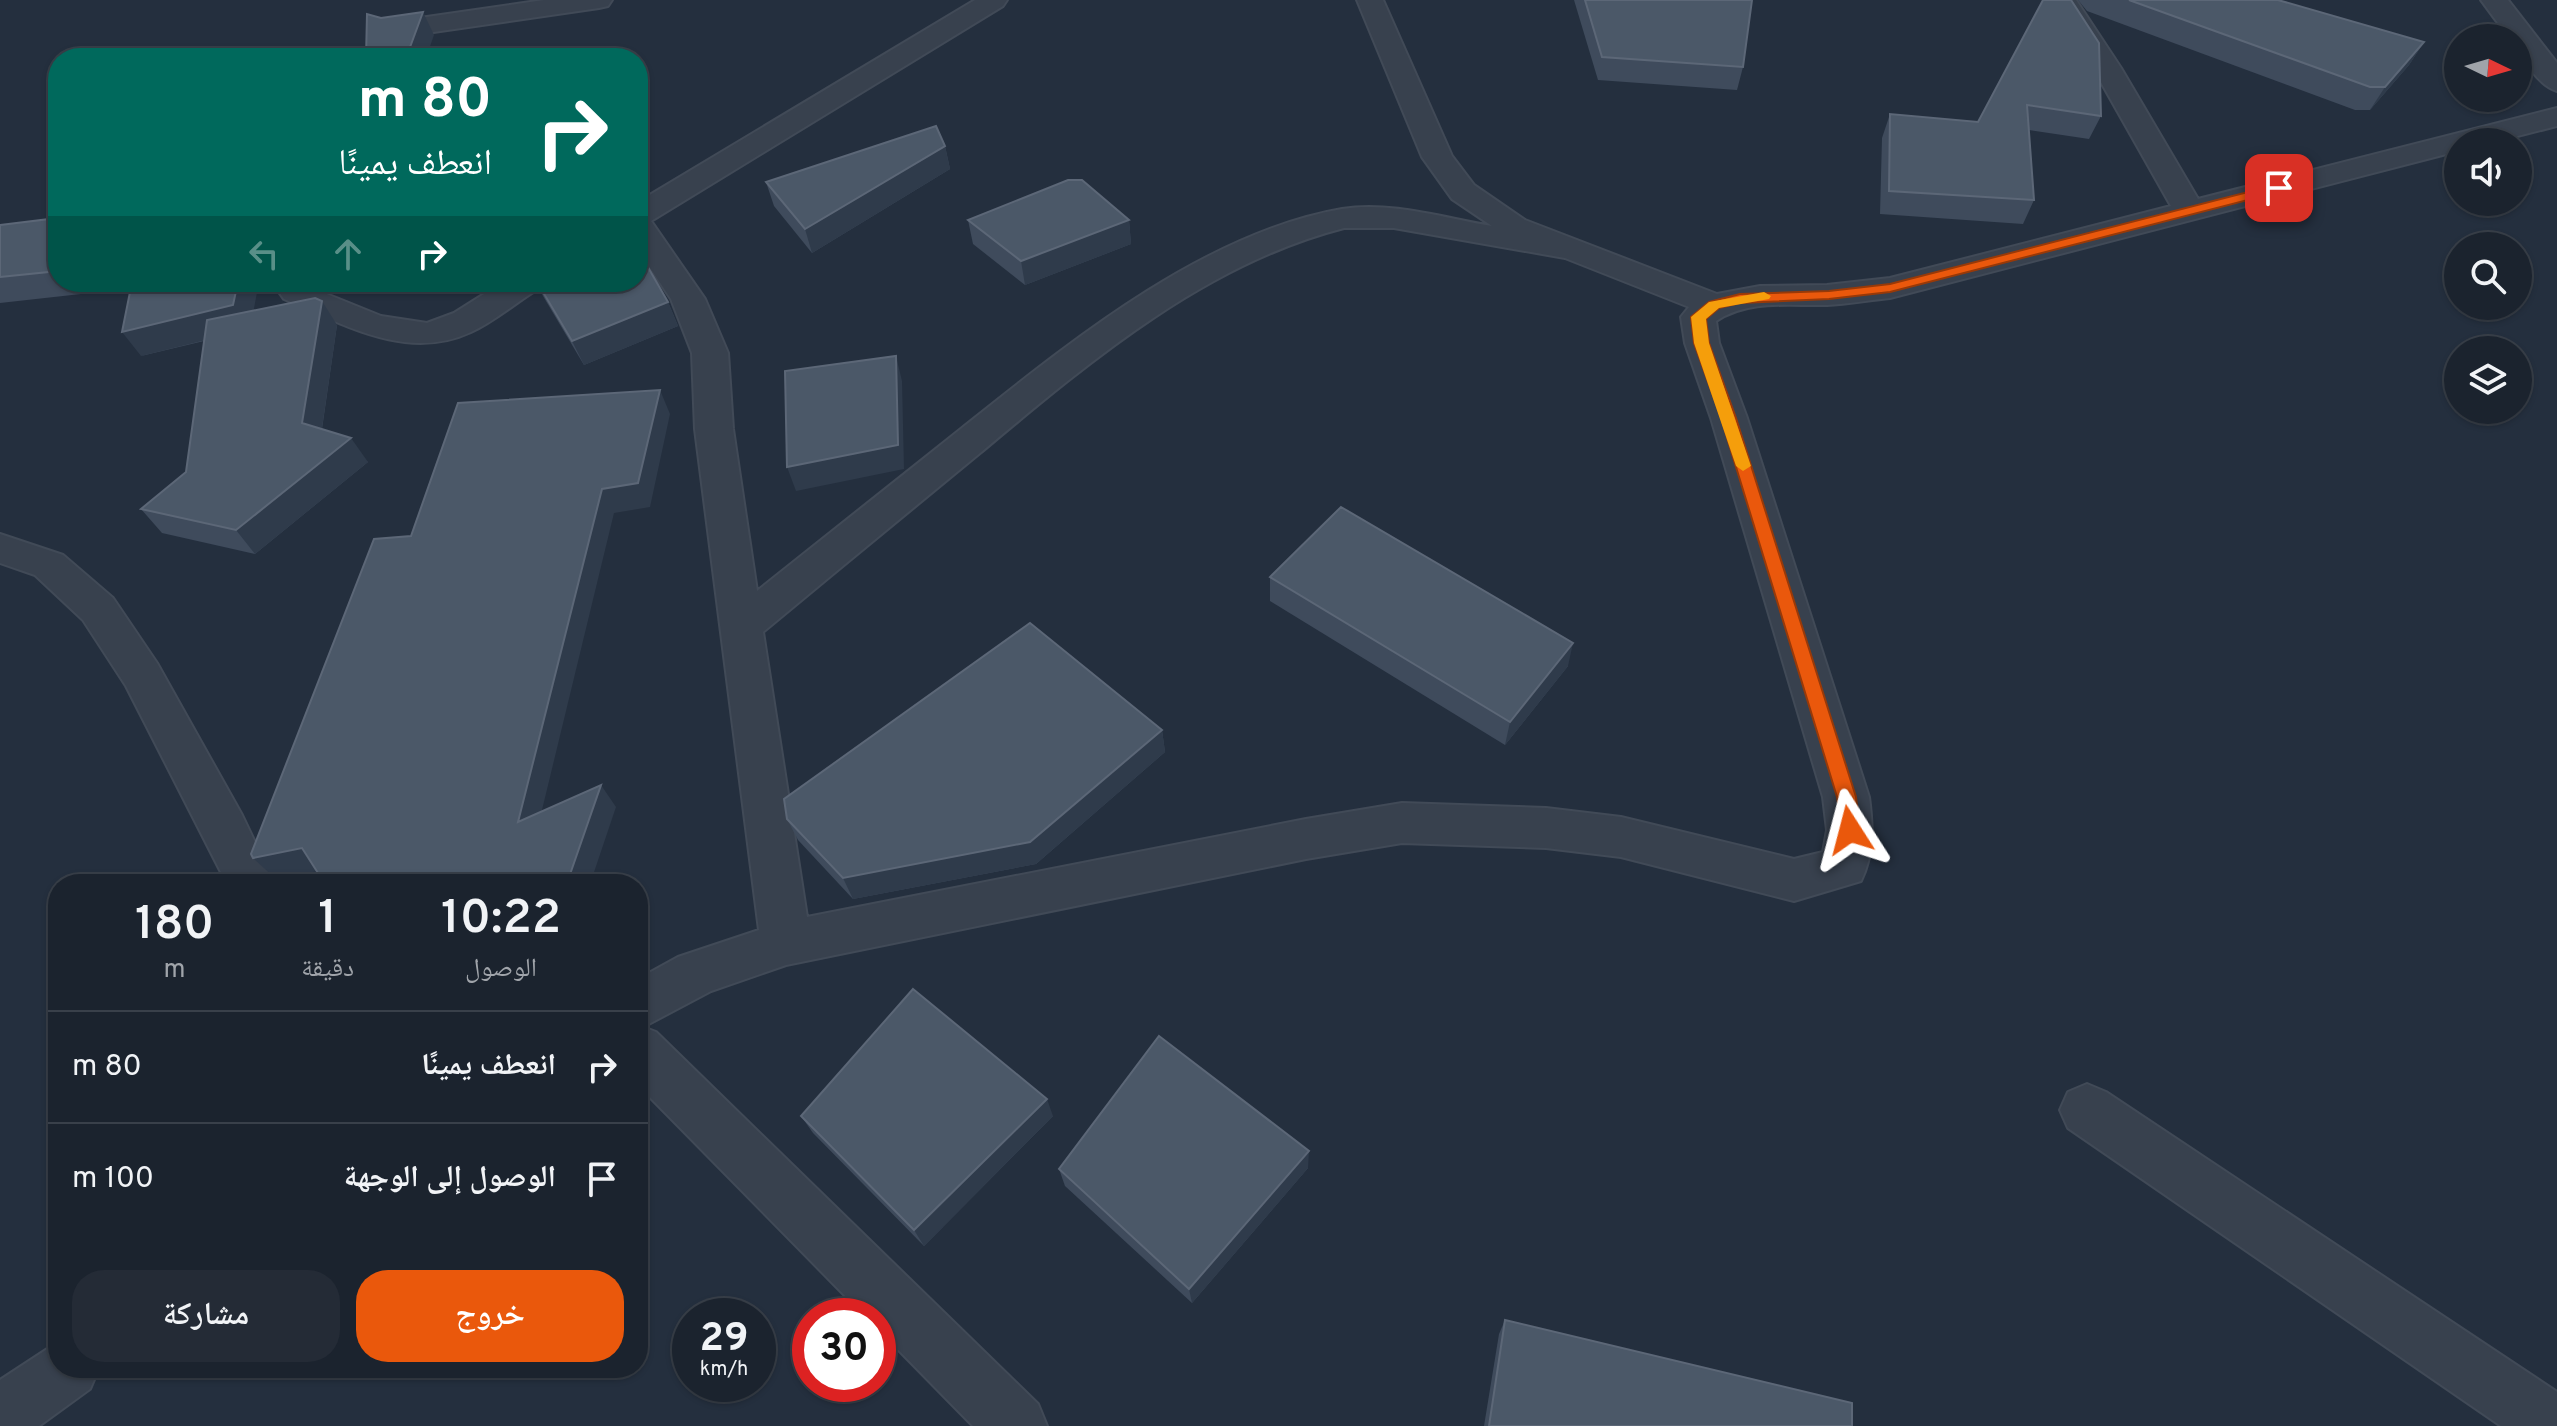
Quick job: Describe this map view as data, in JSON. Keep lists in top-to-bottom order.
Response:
{
  "north": "right",
  "page": {
    "turn": ["80 m", "انعطف يمينًا"],
    "eta": [
      "10:22",
      "الوصول",
      "1",
      "دقيقة",
      "180",
      "m"
    ],
    "list": [
      {
        "name": "انعطف يمينًا",
        "value": "80 m"
      },
      {
        "name": "الوصول إلى الوجهة",
        "value": "100 m"
      }
    ],
    "buttons": ["خروج", "مشاركة"],
    "speed": "29 km/h",
    "limit": "30"
  }
}
